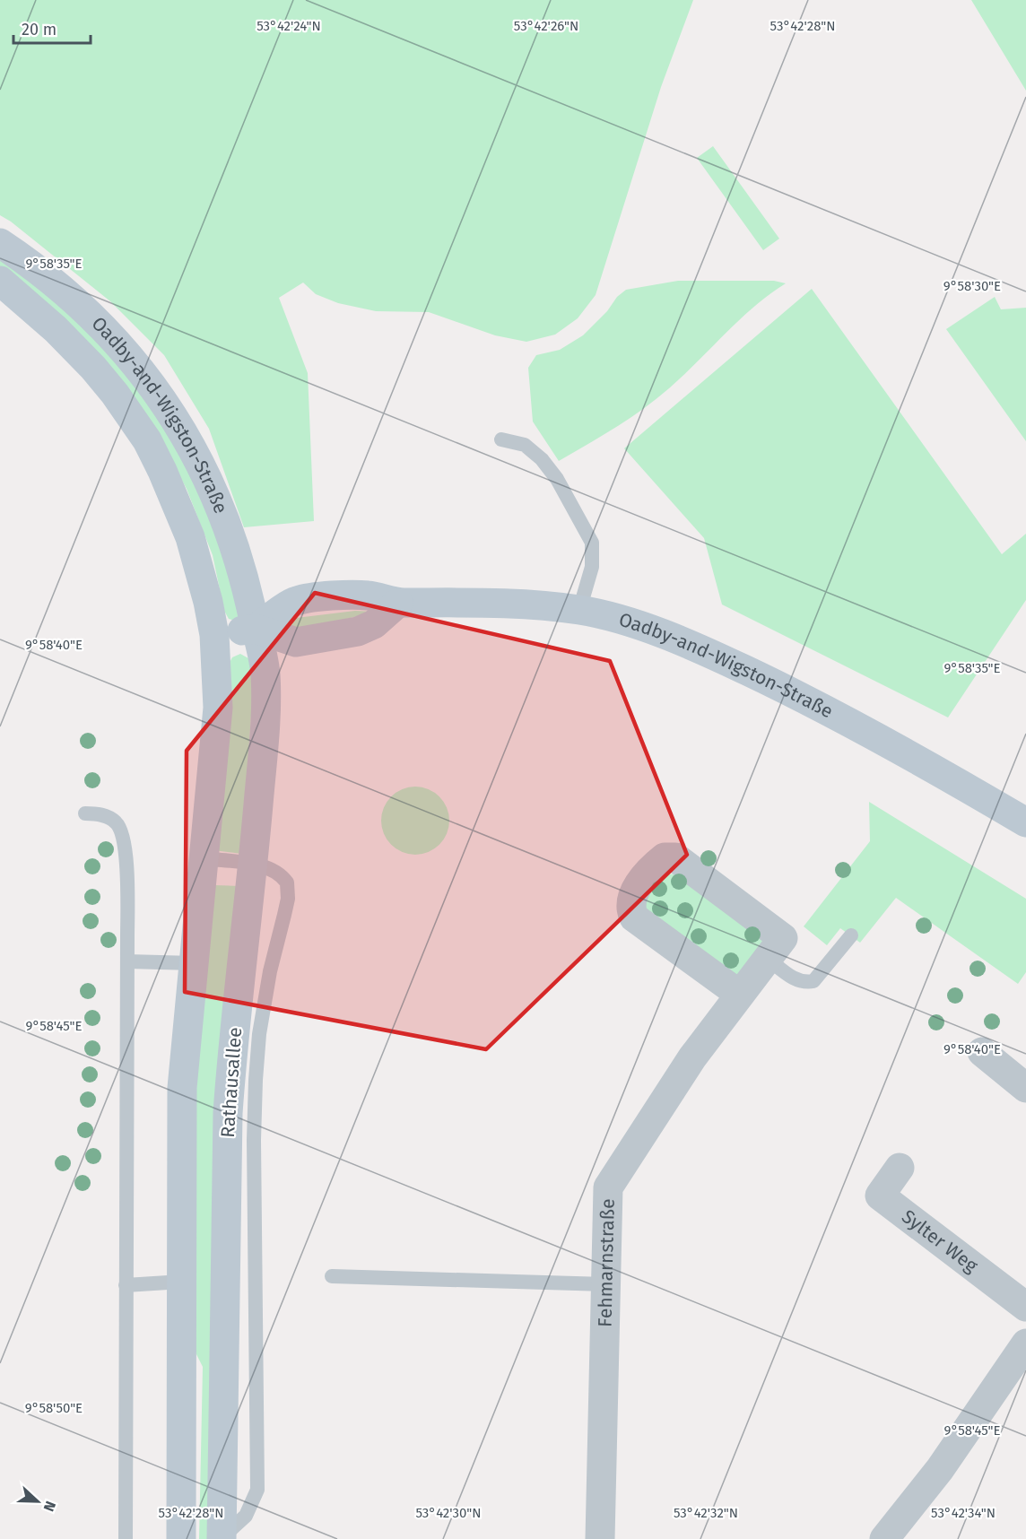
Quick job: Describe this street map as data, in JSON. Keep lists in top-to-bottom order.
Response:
{
  "streets": {
    "main road": ["Oadby-and-Wigston-Straße", "Rathausallee"],
    "street": ["Sylter Weg", "Fehmarnstraße"]
  },
  "crossings": [
    ["Oadby-and-Wigston-Straße", "Rathausallee"]
  ],
  "scale_bar": "20 m",
  "north": "right",
  "coordinates": [
    "53°42'26\"N",
    "53°42'28\"N",
    "53°42'24\"N",
    "9°58'35\"E",
    "9°58'30\"E",
    "9°58'40\"E",
    "9°58'45\"E",
    "9°58'50\"E",
    "53°42'30\"N",
    "53°42'32\"N",
    "53°42'34\"N"
  ]
}
